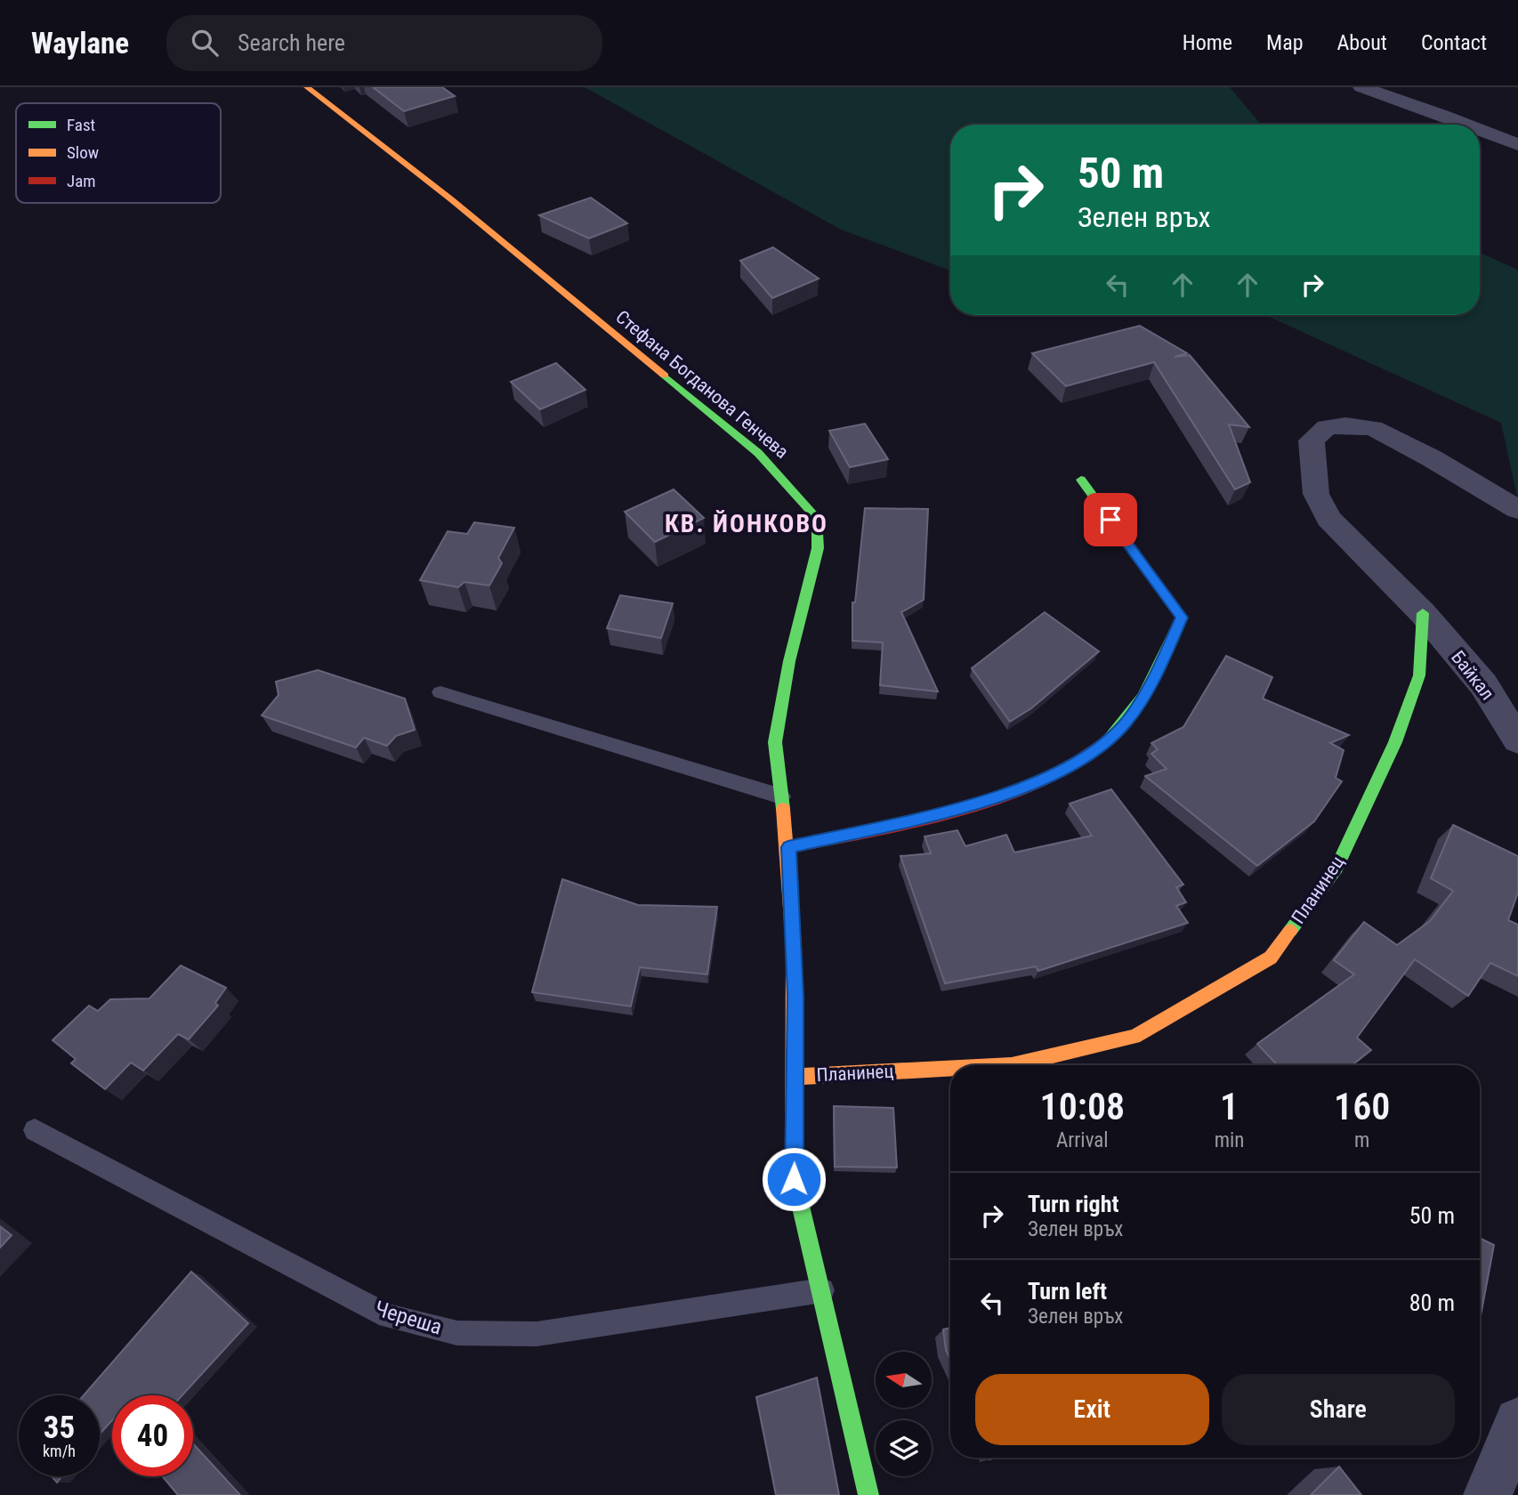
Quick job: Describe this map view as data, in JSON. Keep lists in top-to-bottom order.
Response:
{
  "streets": {
    "street": ["Стефана Богданова Генчева", "Байкал", "Планинец"],
    "lane": ["Череша"]
  },
  "crossings": [
    ["Стефана Богданова Генчева", "Планинец"],
    ["Стефана Богданова Генчева", "Череша"],
    ["Байкал", "Планинец"]
  ],
  "districts": ["КВ. ЙОНКОВО"],
  "legend": ["Fast", "Slow", "Jam"],
  "north": "left",
  "page": {
    "header": "Waylane",
    "search": "Search here",
    "nav": [
      "Home",
      "Map",
      "About",
      "Contact"
    ],
    "turn": ["50 m", "Зелен връх"],
    "eta": [
      "10:08",
      "Arrival",
      "1",
      "min",
      "160",
      "m"
    ],
    "list": [
      {
        "name": "Turn right",
        "note": "Зелен връх",
        "value": "50 m"
      },
      {
        "name": "Turn left",
        "note": "Зелен връх",
        "value": "80 m"
      }
    ],
    "buttons": ["Exit", "Share"],
    "speed": "35 km/h",
    "limit": "40"
  }
}
